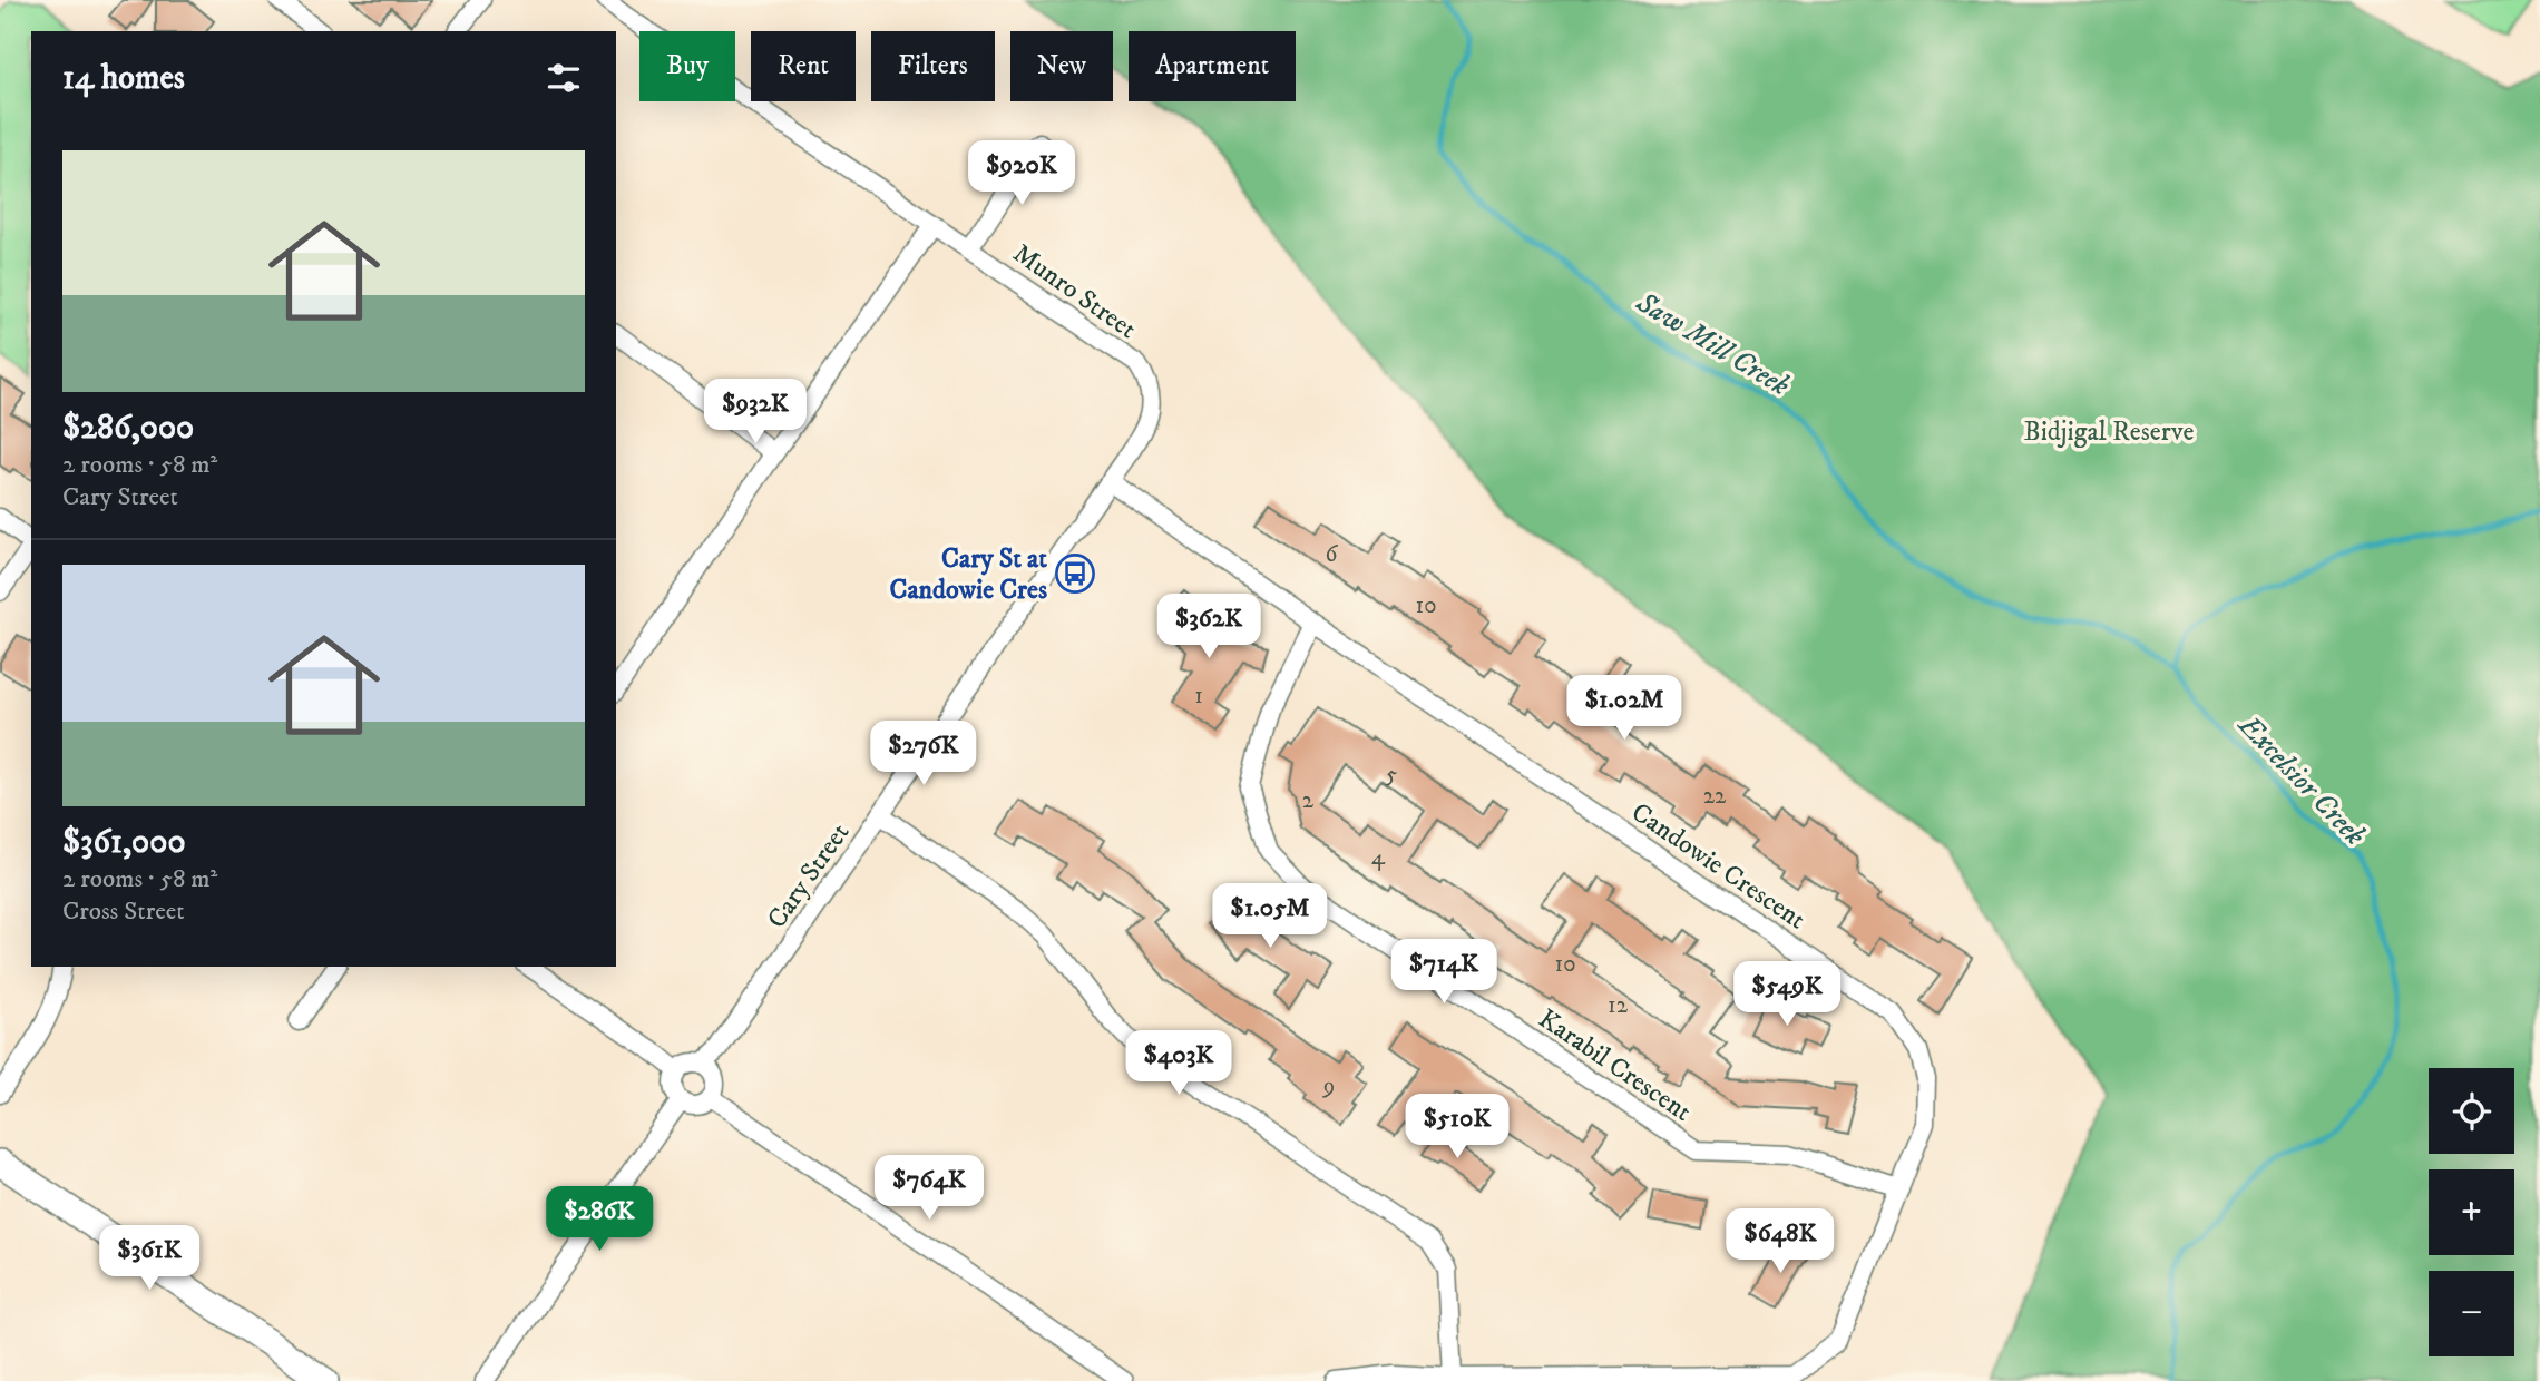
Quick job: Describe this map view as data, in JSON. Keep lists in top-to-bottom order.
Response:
{
  "streets": {
    "street": [
      "Munro Street",
      "Candowie Crescent",
      "Cary Street",
      "Karabil Crescent"
    ]
  },
  "crossings": [
    ["Munro Street", "Candowie Crescent"],
    ["Munro Street", "Cary Street"],
    ["Candowie Crescent", "Cary Street"],
    ["Candowie Crescent", "Karabil Crescent"]
  ],
  "water": ["Saw Mill Creek", "Excelsior Creek"],
  "parks": ["Bidjigal Reserve"],
  "places": {
    "bus stop": ["Cary St at Candowie Cres"]
  },
  "house_numbers": [
    "6",
    "10",
    "1",
    "5",
    "22",
    "2",
    "4",
    "10",
    "12",
    "9"
  ],
  "page": {
    "chip": [
      "Buy",
      "Rent",
      "Filters",
      "New",
      "Apartment"
    ],
    "heading": "14 homes",
    "list": [
      {
        "name": "$286,000",
        "note": "2 rooms · 58 m² · Cary Street"
      },
      {
        "name": "$361,000",
        "note": "2 rooms · 58 m² · Cross Street"
      }
    ],
    "price": [
      "$920K",
      "$932K",
      "$362K",
      "$1.02M",
      "$276K",
      "$1.05M",
      "$714K",
      "$549K",
      "$403K",
      "$510K",
      "$764K",
      "$286K",
      "$648K",
      "$361K"
    ],
    "map_buttons": ["+", "−"]
  }
}
